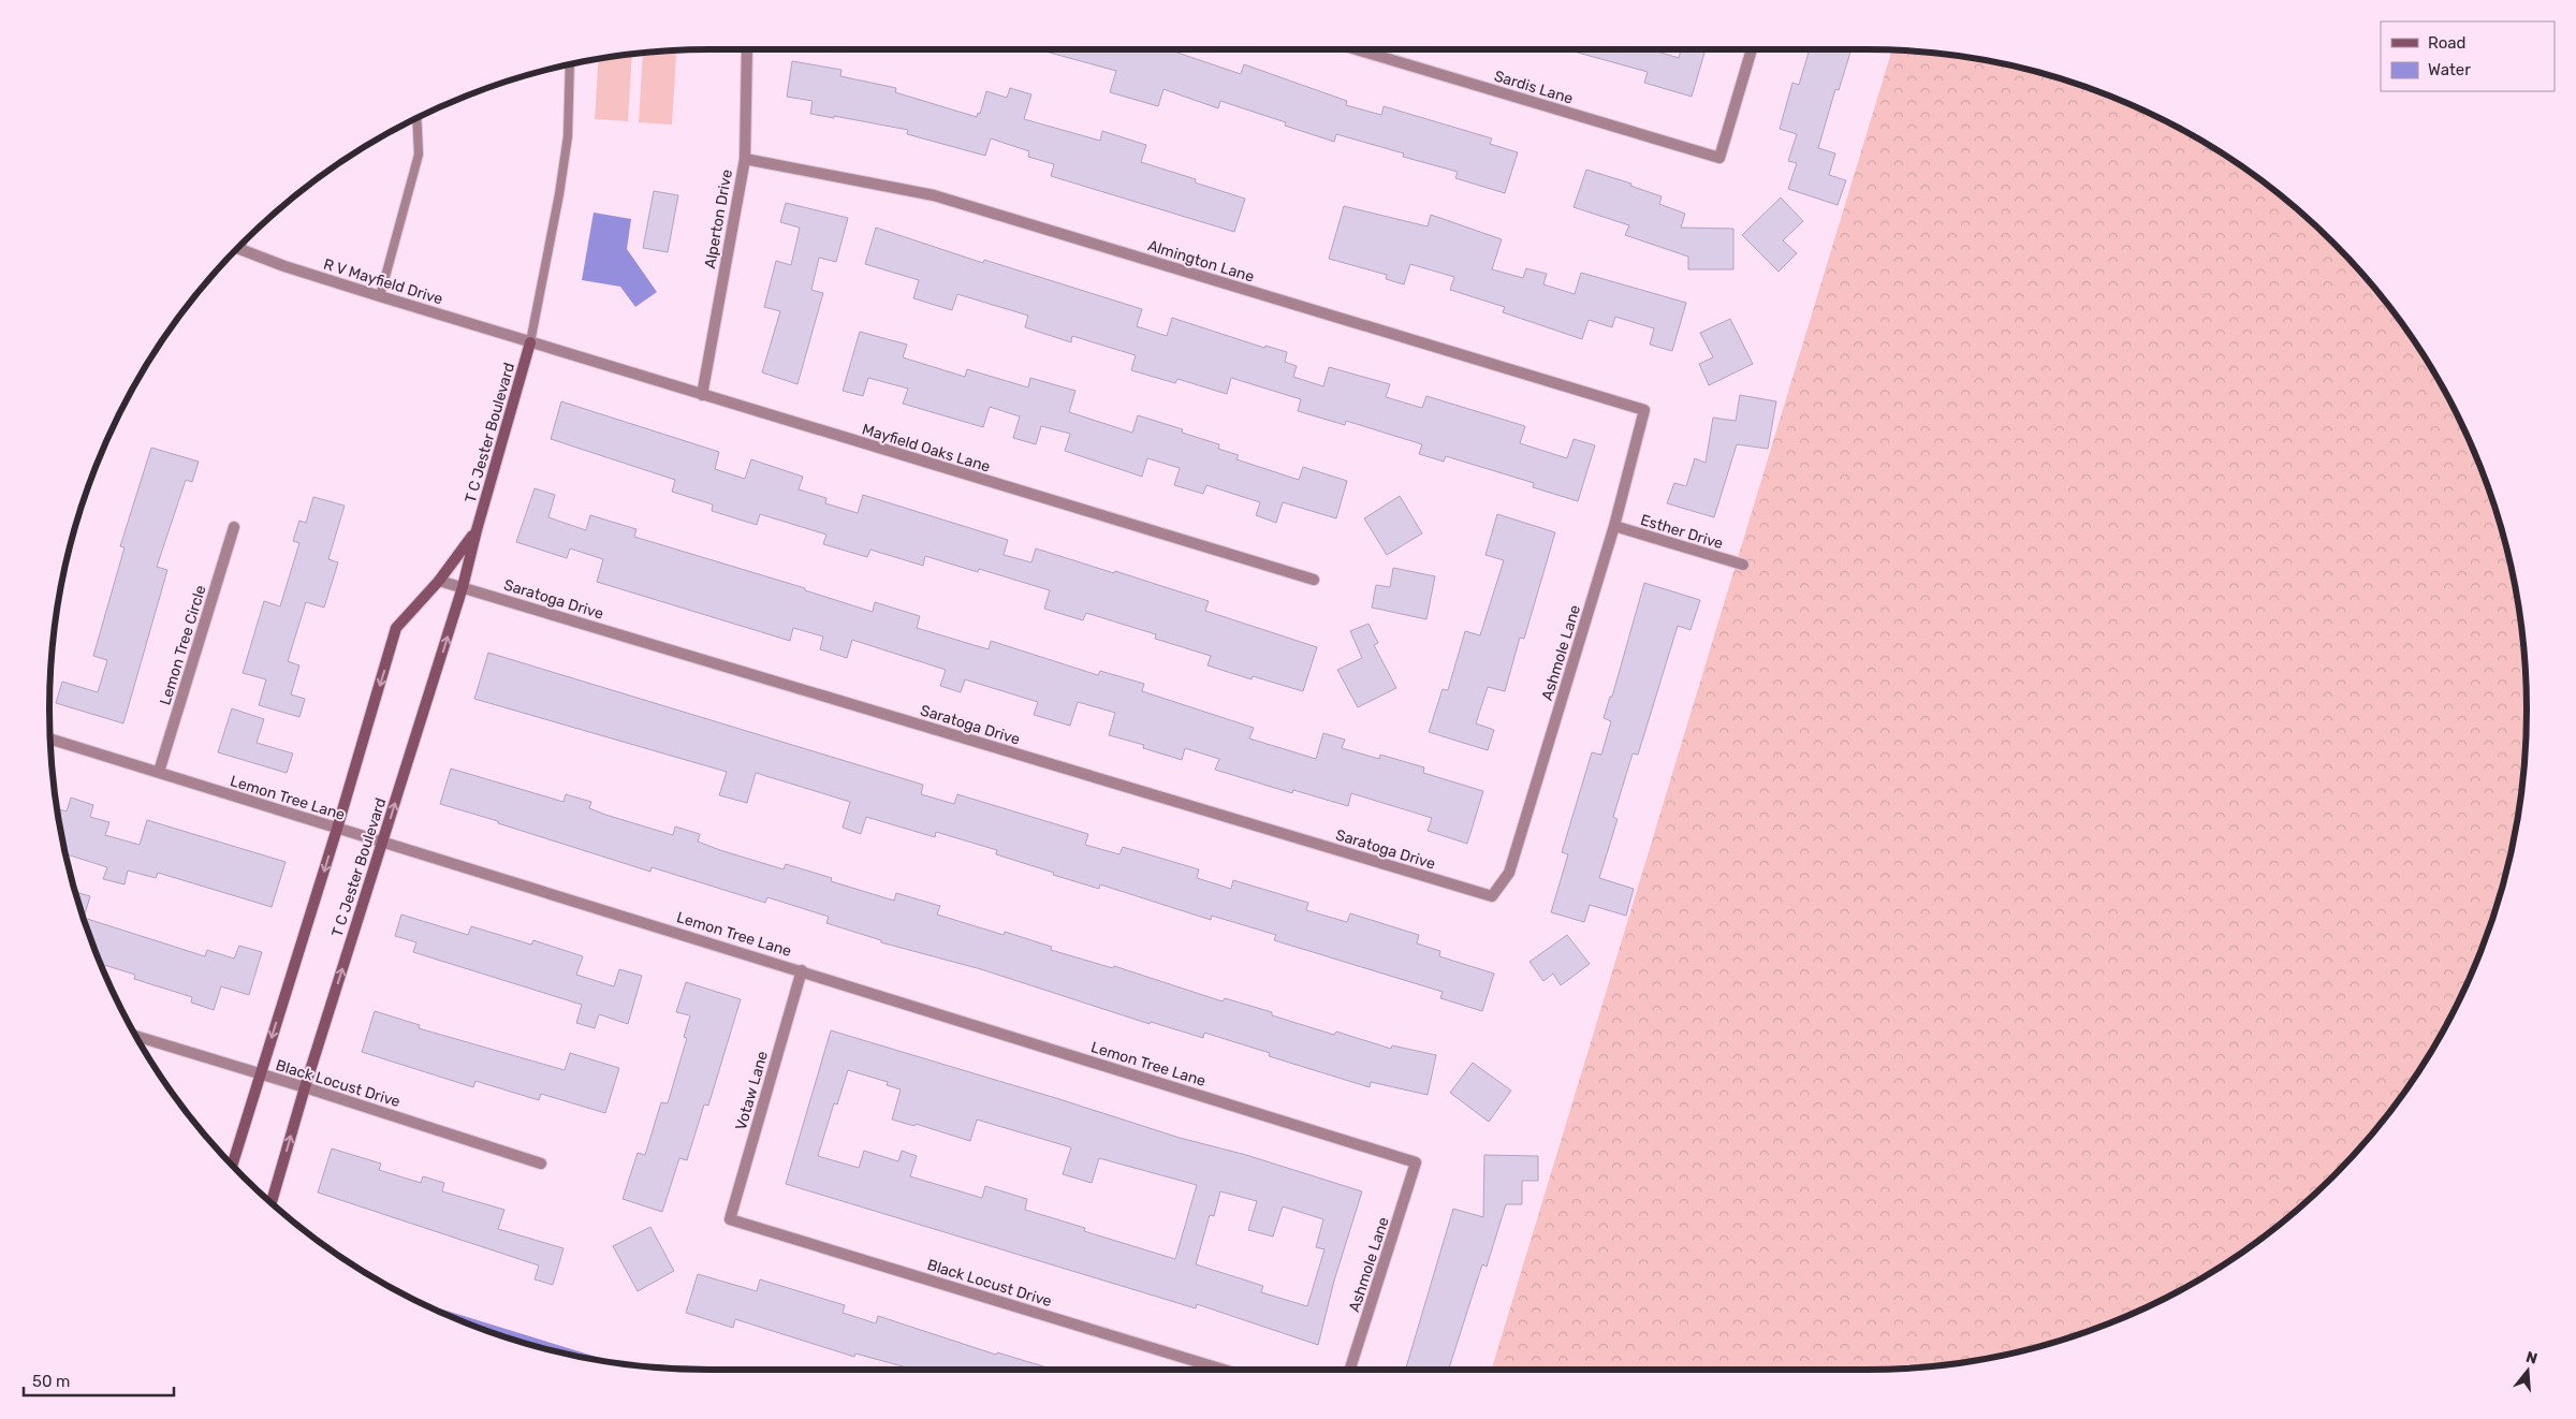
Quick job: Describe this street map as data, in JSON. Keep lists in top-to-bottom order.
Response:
{
  "streets": {
    "street": [
      "Sardis Lane",
      "Alperton Drive",
      "Almington Lane",
      "R V Mayfield Drive",
      "T C Jester Boulevard",
      "Mayfield Oaks Lane",
      "Esther Drive",
      "Saratoga Drive",
      "Lemon Tree Circle",
      "Ashmole Lane",
      "Lemon Tree Lane",
      "Black Locust Drive",
      "Votaw Lane"
    ]
  },
  "crossings": [
    ["Alperton Drive", "Almington Lane"],
    ["Alperton Drive", "Mayfield Oaks Lane"],
    ["Almington Lane", "Ashmole Lane"],
    ["R V Mayfield Drive", "T C Jester Boulevard"],
    ["R V Mayfield Drive", "Mayfield Oaks Lane"],
    ["T C Jester Boulevard", "Mayfield Oaks Lane"],
    ["T C Jester Boulevard", "Saratoga Drive"],
    ["T C Jester Boulevard", "Lemon Tree Lane"],
    ["T C Jester Boulevard", "Black Locust Drive"],
    ["Esther Drive", "Ashmole Lane"],
    ["Saratoga Drive", "Ashmole Lane"],
    ["Lemon Tree Circle", "Lemon Tree Lane"],
    ["Ashmole Lane", "Lemon Tree Lane"],
    ["Lemon Tree Lane", "Votaw Lane"],
    ["Black Locust Drive", "Votaw Lane"]
  ],
  "legend": ["Road", "Water"],
  "scale_bar": "50 m",
  "north": "top"
}
